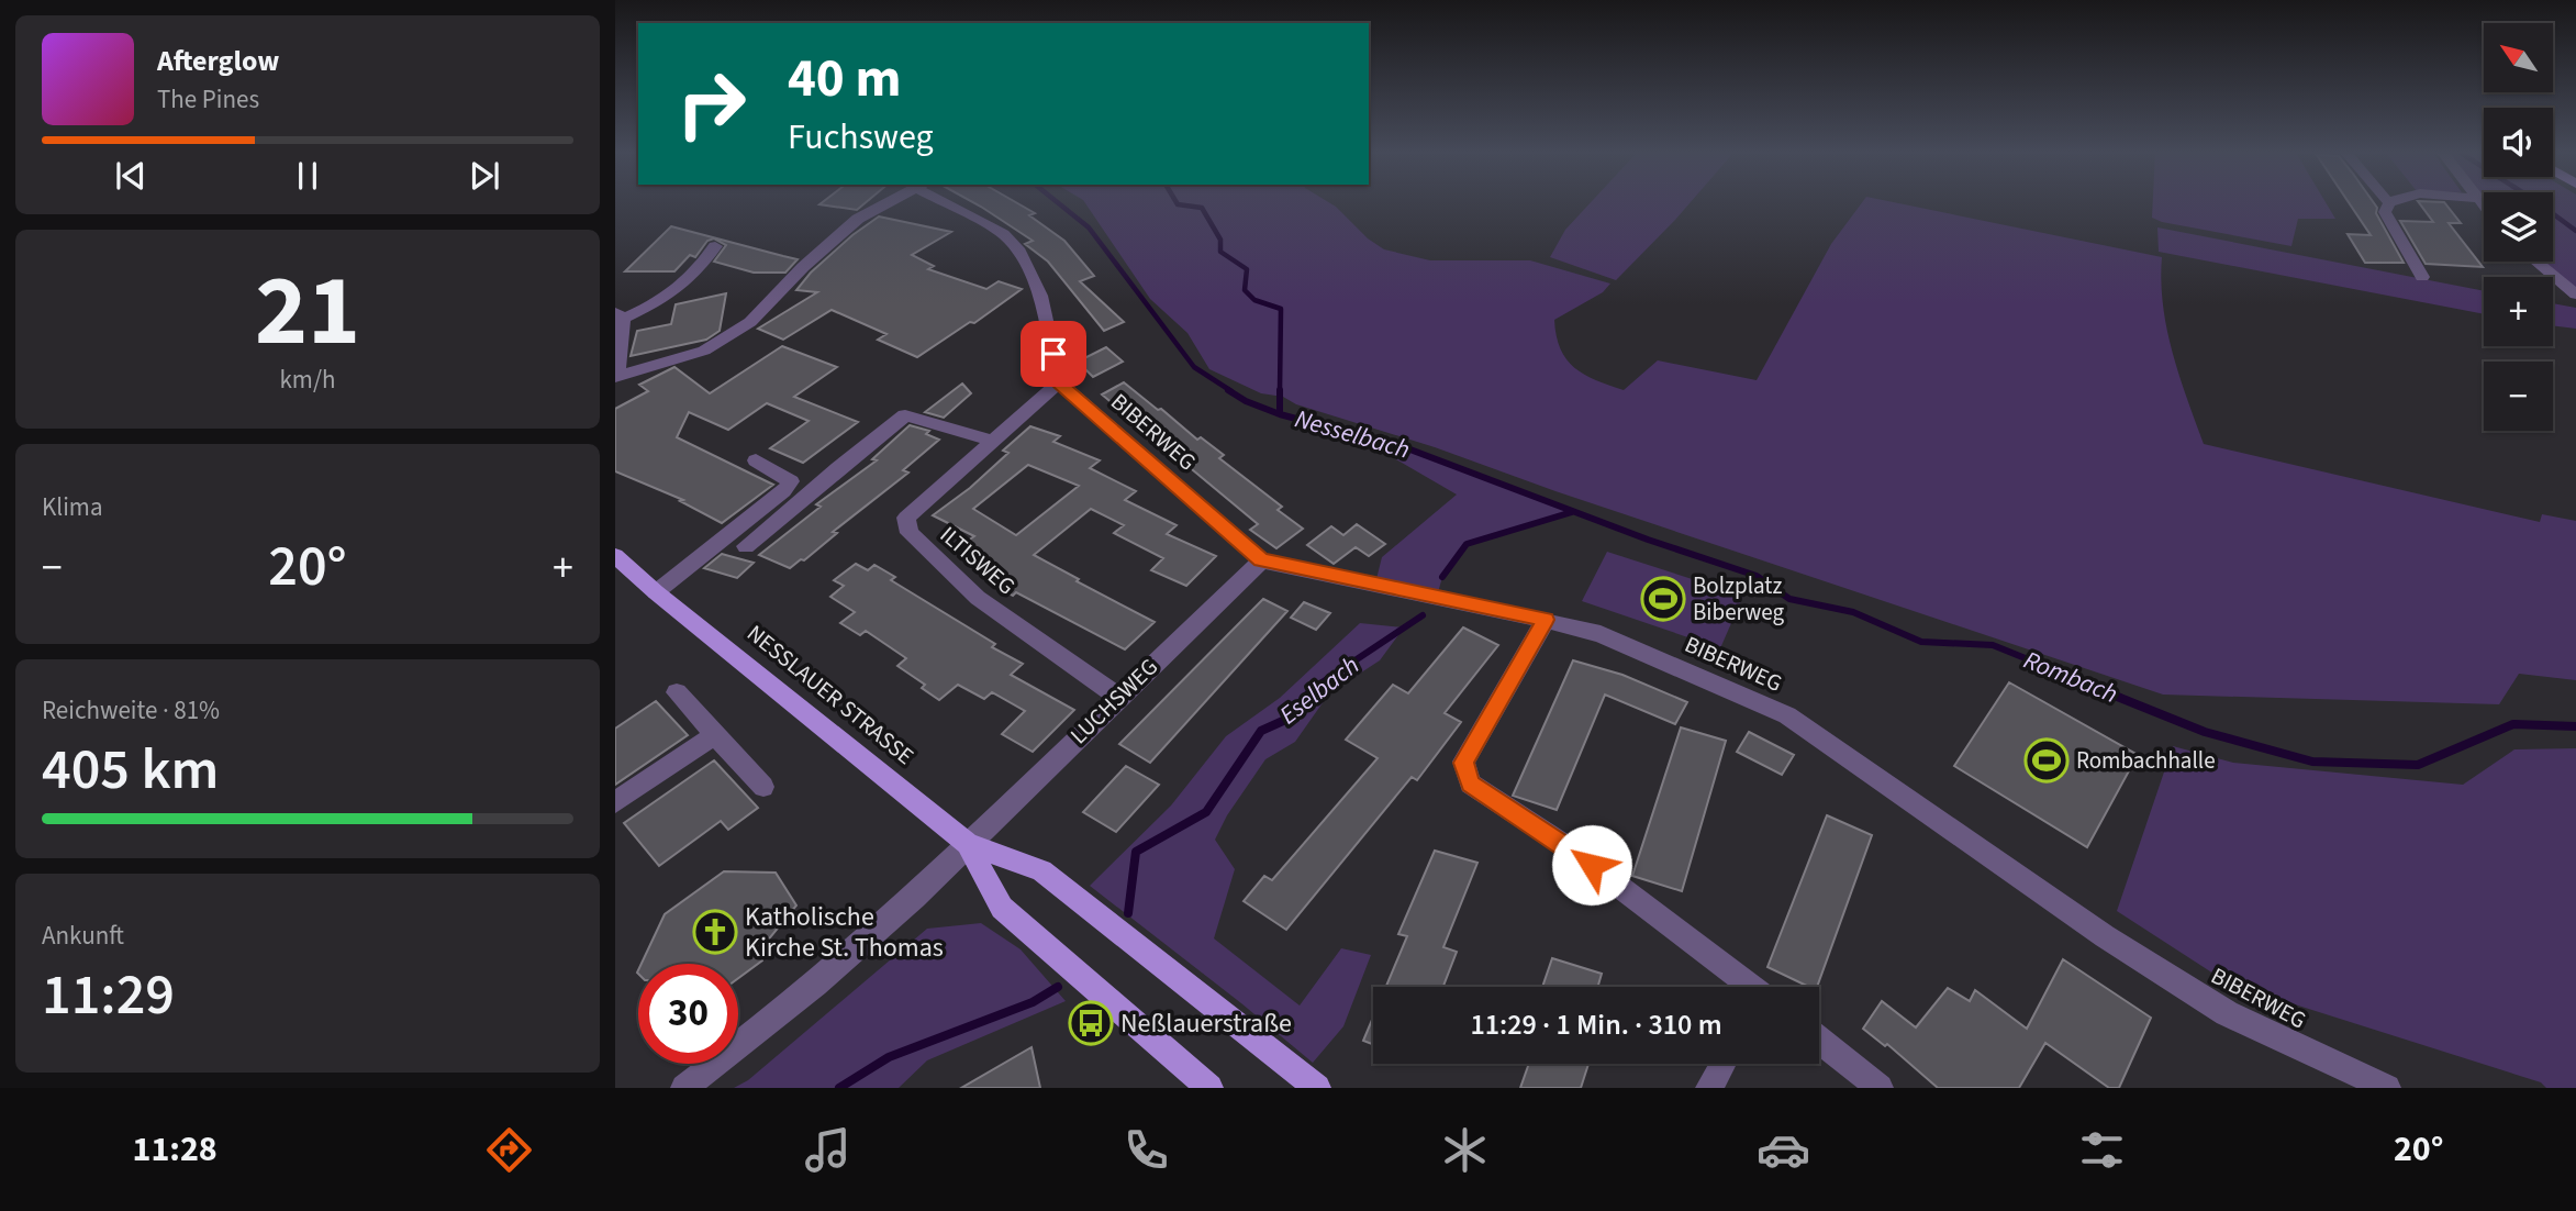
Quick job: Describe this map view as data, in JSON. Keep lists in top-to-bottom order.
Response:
{
  "streets": {
    "main road": ["NESSLAUER STRASSE"],
    "street": ["BIBERWEG", "ILTISWEG", "LUCHSWEG"]
  },
  "crossings": [
    ["BIBERWEG", "ILTISWEG"],
    ["BIBERWEG", "LUCHSWEG"],
    ["ILTISWEG", "LUCHSWEG"],
    ["NESSLAUER STRASSE", "LUCHSWEG"]
  ],
  "water": ["Nesselbach", "Rombach", "Eselbach"],
  "places": {
    "sports": ["Bolzplatz Biberweg", "Rombachhalle"],
    "church": ["Katholische Kirche St. Thomas"],
    "bus stop": ["Neßlauerstraße"]
  },
  "north": "top left",
  "page": {
    "map_buttons": ["+", "−"],
    "turn": ["40 m", "Fuchsweg"],
    "song": ["Afterglow", "The Pines"],
    "tile": [
      ["21", "km/h"],
      "Klima",
      ["Reichweite · 81%", "405 km"],
      ["Ankunft", "11:29"]
    ],
    "heat": ["−", "20°", "+"],
    "limit": "30",
    "trip": "11:29 · 1 Min. · 310 m",
    "tabs": ["11:28", "20°"]
  }
}
